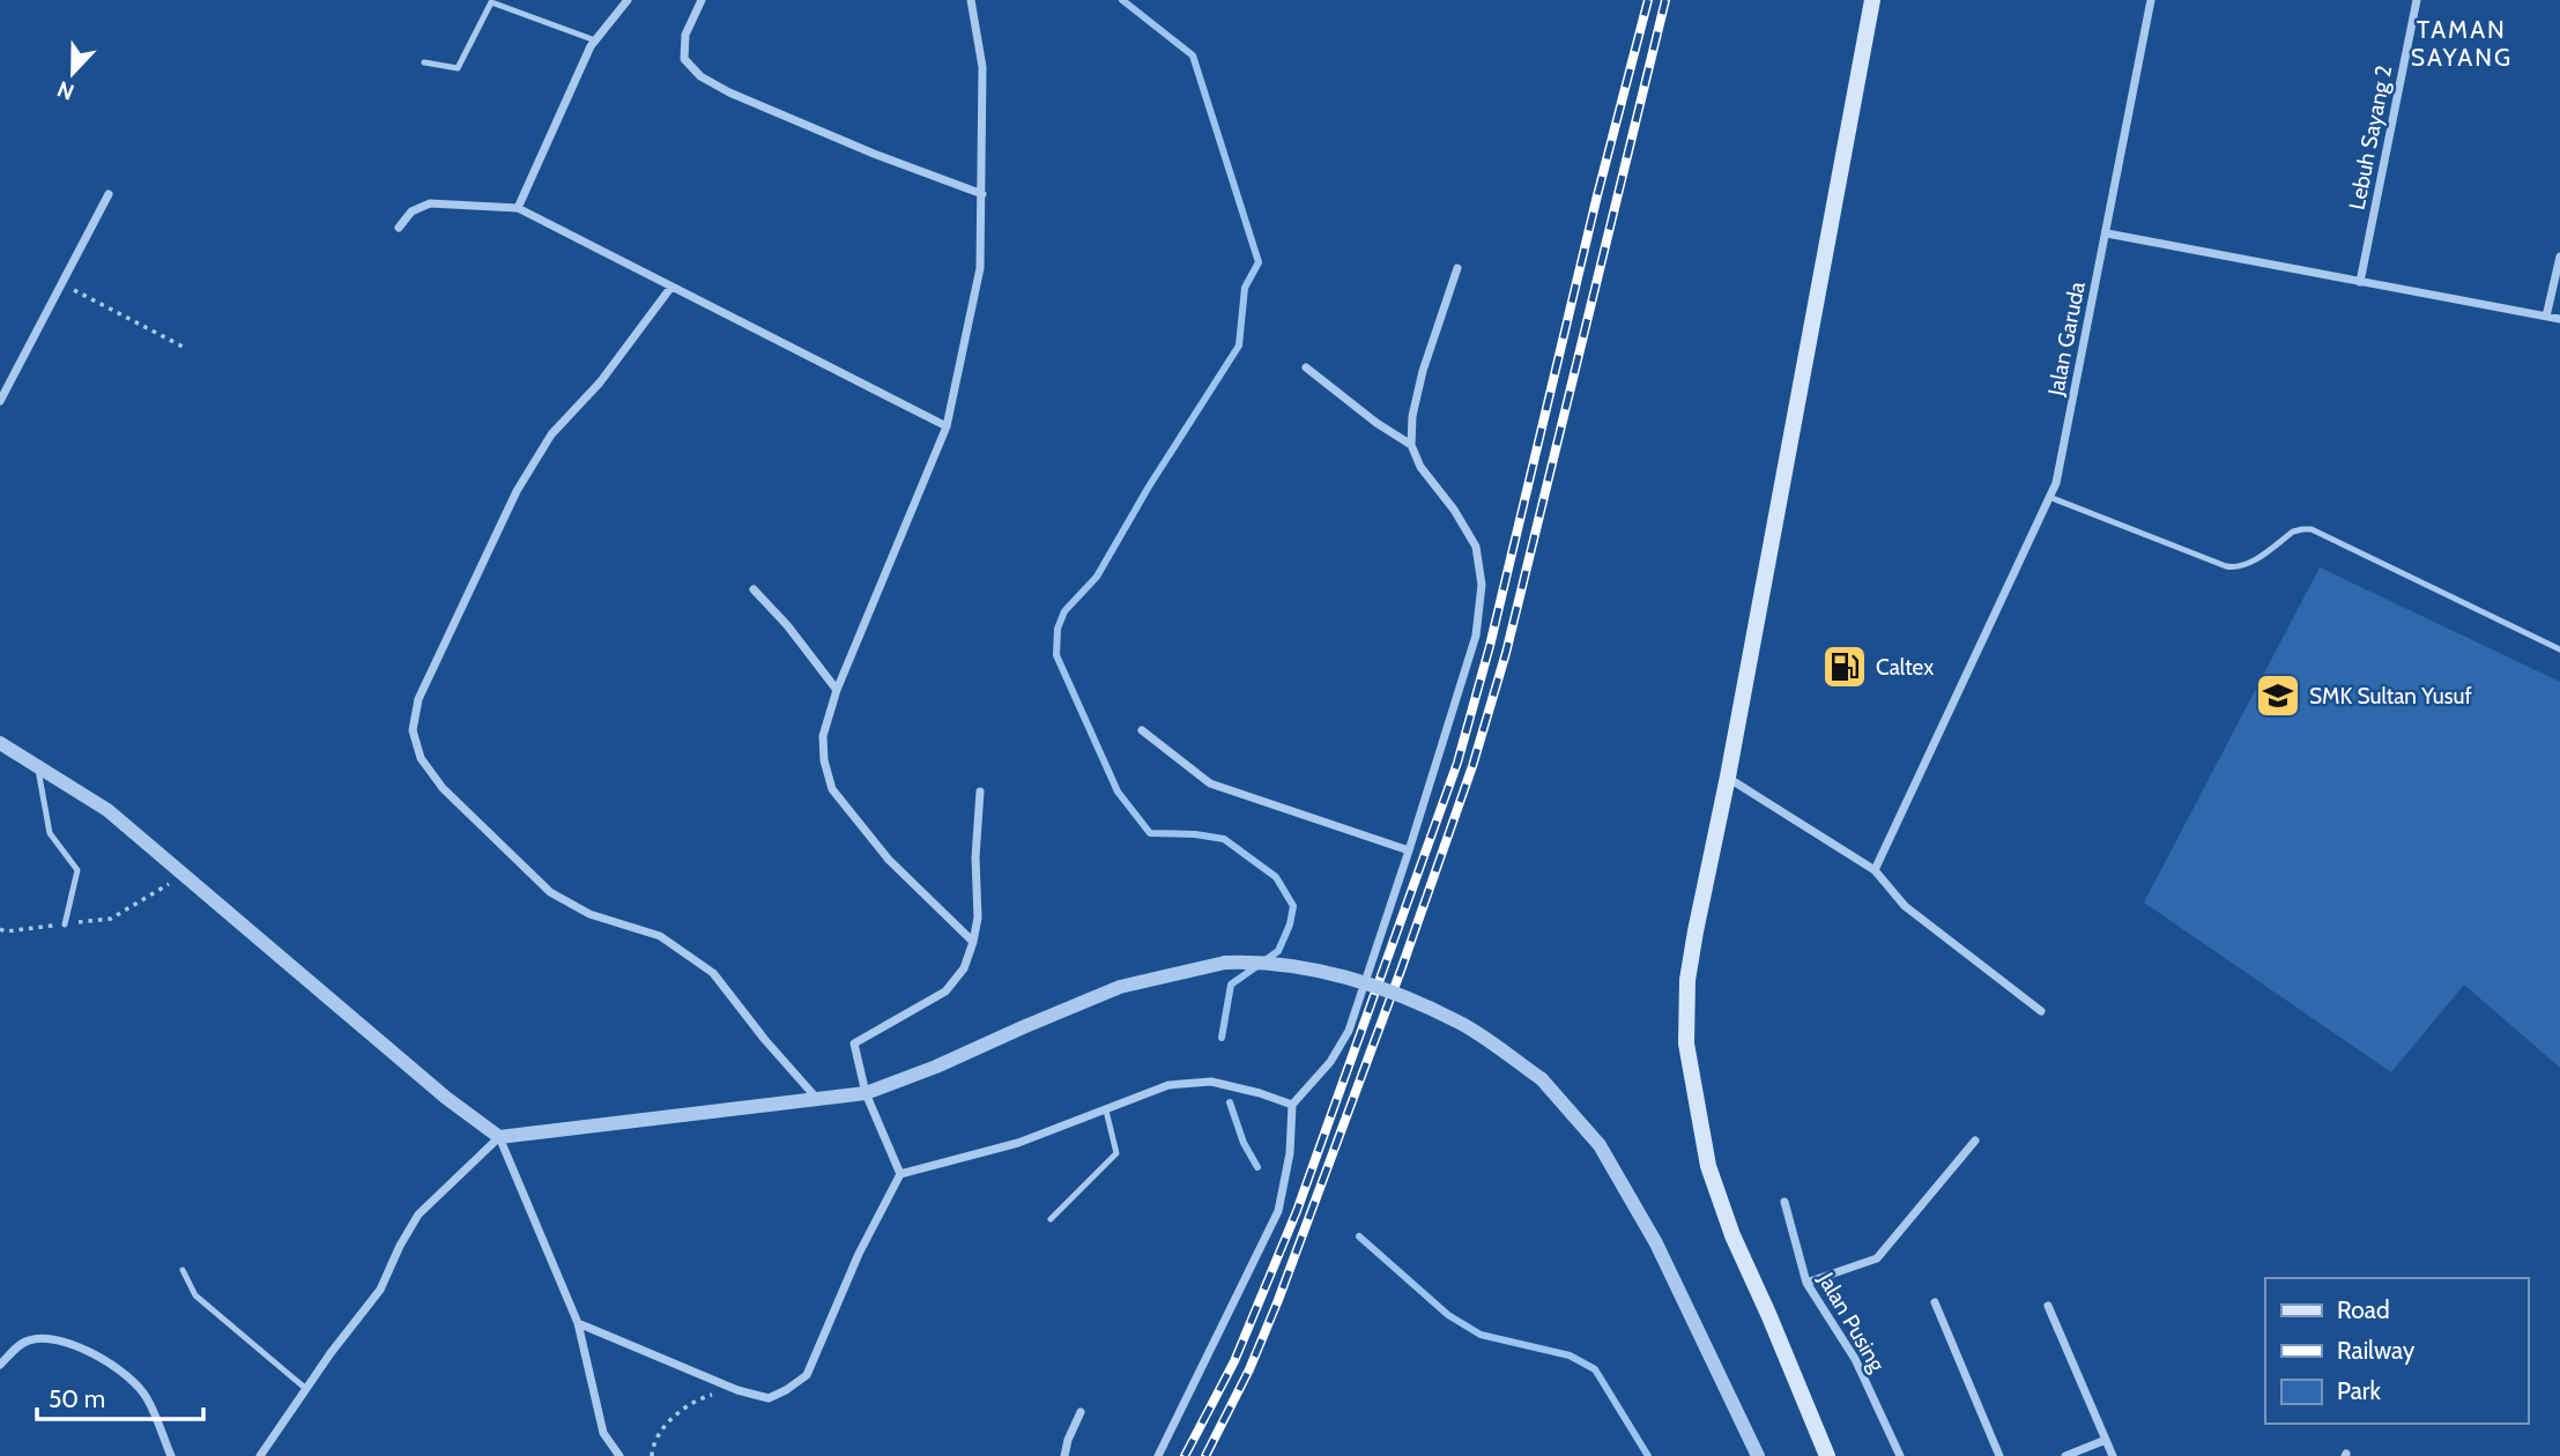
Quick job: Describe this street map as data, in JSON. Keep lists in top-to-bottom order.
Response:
{
  "streets": {
    "street": ["Lebuh Sayang 2", "Jalan Garuda", "Jalan Pusing"]
  },
  "districts": ["TAMAN SAYANG"],
  "places": {
    "fuel station": ["Caltex"],
    "school or university": ["SMK Sultan Yusuf"]
  },
  "legend": ["Road", "Railway", "Park"],
  "scale_bar": "50 m",
  "north": "bottom"
}
